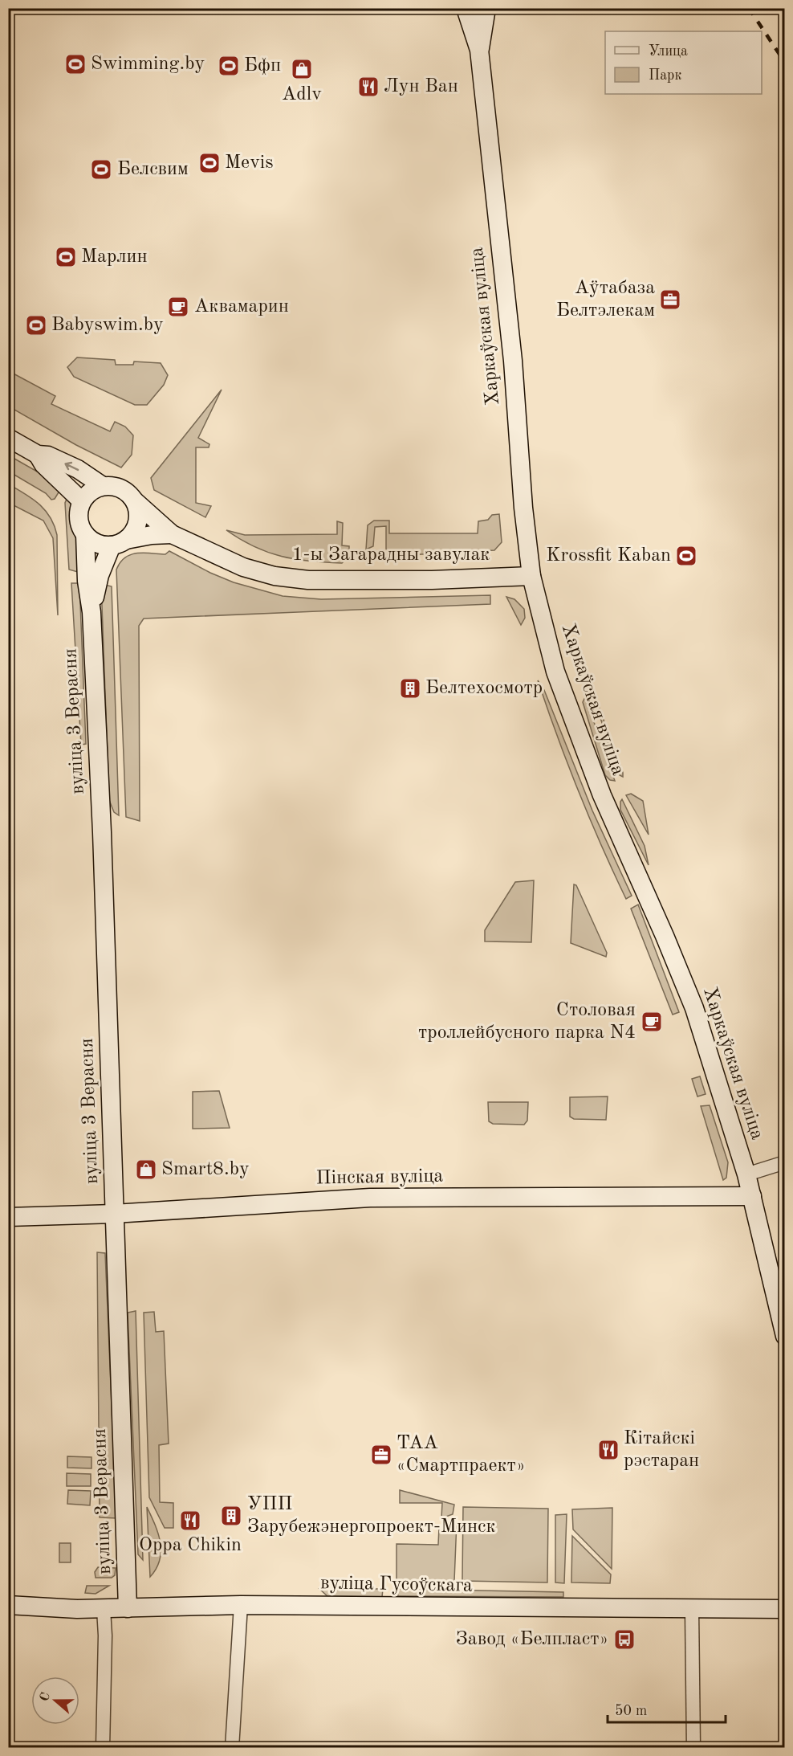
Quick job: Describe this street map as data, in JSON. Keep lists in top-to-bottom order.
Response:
{
  "streets": {
    "main road": [
      "Харкаўская вуліца",
      "1-ы Загарадны завулак",
      "вуліца 3 Верасня",
      "Пінская вуліца",
      "вуліца Гусоўскага"
    ]
  },
  "crossings": [
    ["Харкаўская вуліца", "1-ы Загарадны завулак"],
    ["Харкаўская вуліца", "Пінская вуліца"],
    ["1-ы Загарадны завулак", "вуліца 3 Верасня"],
    ["вуліца 3 Верасня", "Пінская вуліца"],
    ["вуліца 3 Верасня", "вуліца Гусоўскага"]
  ],
  "places": {
    "sports": [
      "Swimming.by",
      "Бфп",
      "Mevis",
      "Белсвим",
      "Марлин",
      "Babyswim.by",
      "Krossfit Kaban"
    ],
    "shop": ["Adlv", "Smart8.by"],
    "restaurant": ["Лун Ван", "Кітайскі рэстаран", "Oppa Chikin"],
    "office": ["Аўтабаза Белтэлекам", "ТАА «Смартпраект»"],
    "cafe": ["Аквамарин", "Столовая троллейбусного парка N4"],
    "building": ["Белтехосмотр", "УПП Зарубежэнергопроект-Минск"],
    "bus stop": ["Завод «Белпласт»"]
  },
  "legend": ["Улица", "Парк"],
  "scale_bar": "50 m",
  "north": "left"
}
